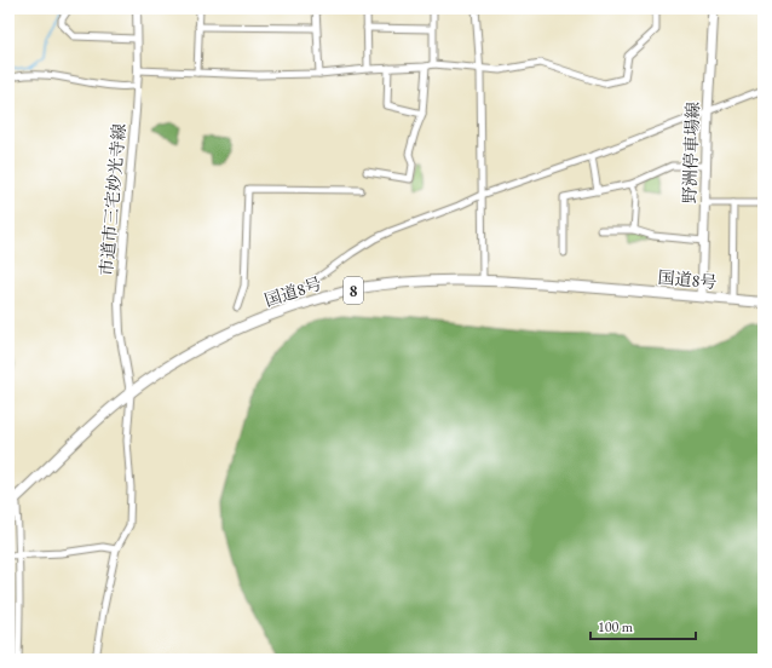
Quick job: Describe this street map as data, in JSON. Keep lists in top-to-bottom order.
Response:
{
  "streets": {
    "highway": ["国道8号", "8"],
    "main road": ["野洲停車場線"],
    "street": ["市道市三宅妙光寺線"]
  },
  "crossings": [
    ["野洲停車場線", "国道8号"],
    ["市道市三宅妙光寺線", "国道8号"]
  ],
  "scale_bar": "100 m"
}
